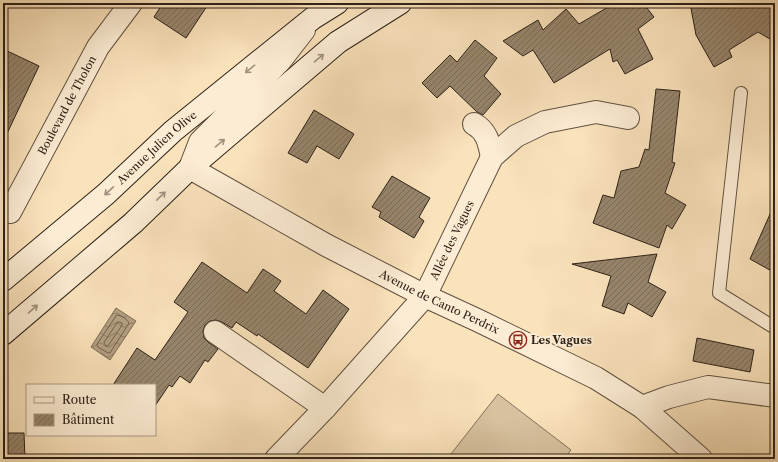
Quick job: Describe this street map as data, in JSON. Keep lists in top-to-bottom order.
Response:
{
  "streets": {
    "street": [
      "Boulevard de Tholon",
      "Avenue Julien Olive",
      "Allée des Vagues",
      "Avenue de Canto Perdrix"
    ]
  },
  "crossings": [
    ["Avenue Julien Olive", "Avenue de Canto Perdrix"],
    ["Allée des Vagues", "Avenue de Canto Perdrix"]
  ],
  "places": {
    "bus stop": ["Les Vagues"]
  },
  "legend": ["Route", "Bâtiment"]
}
